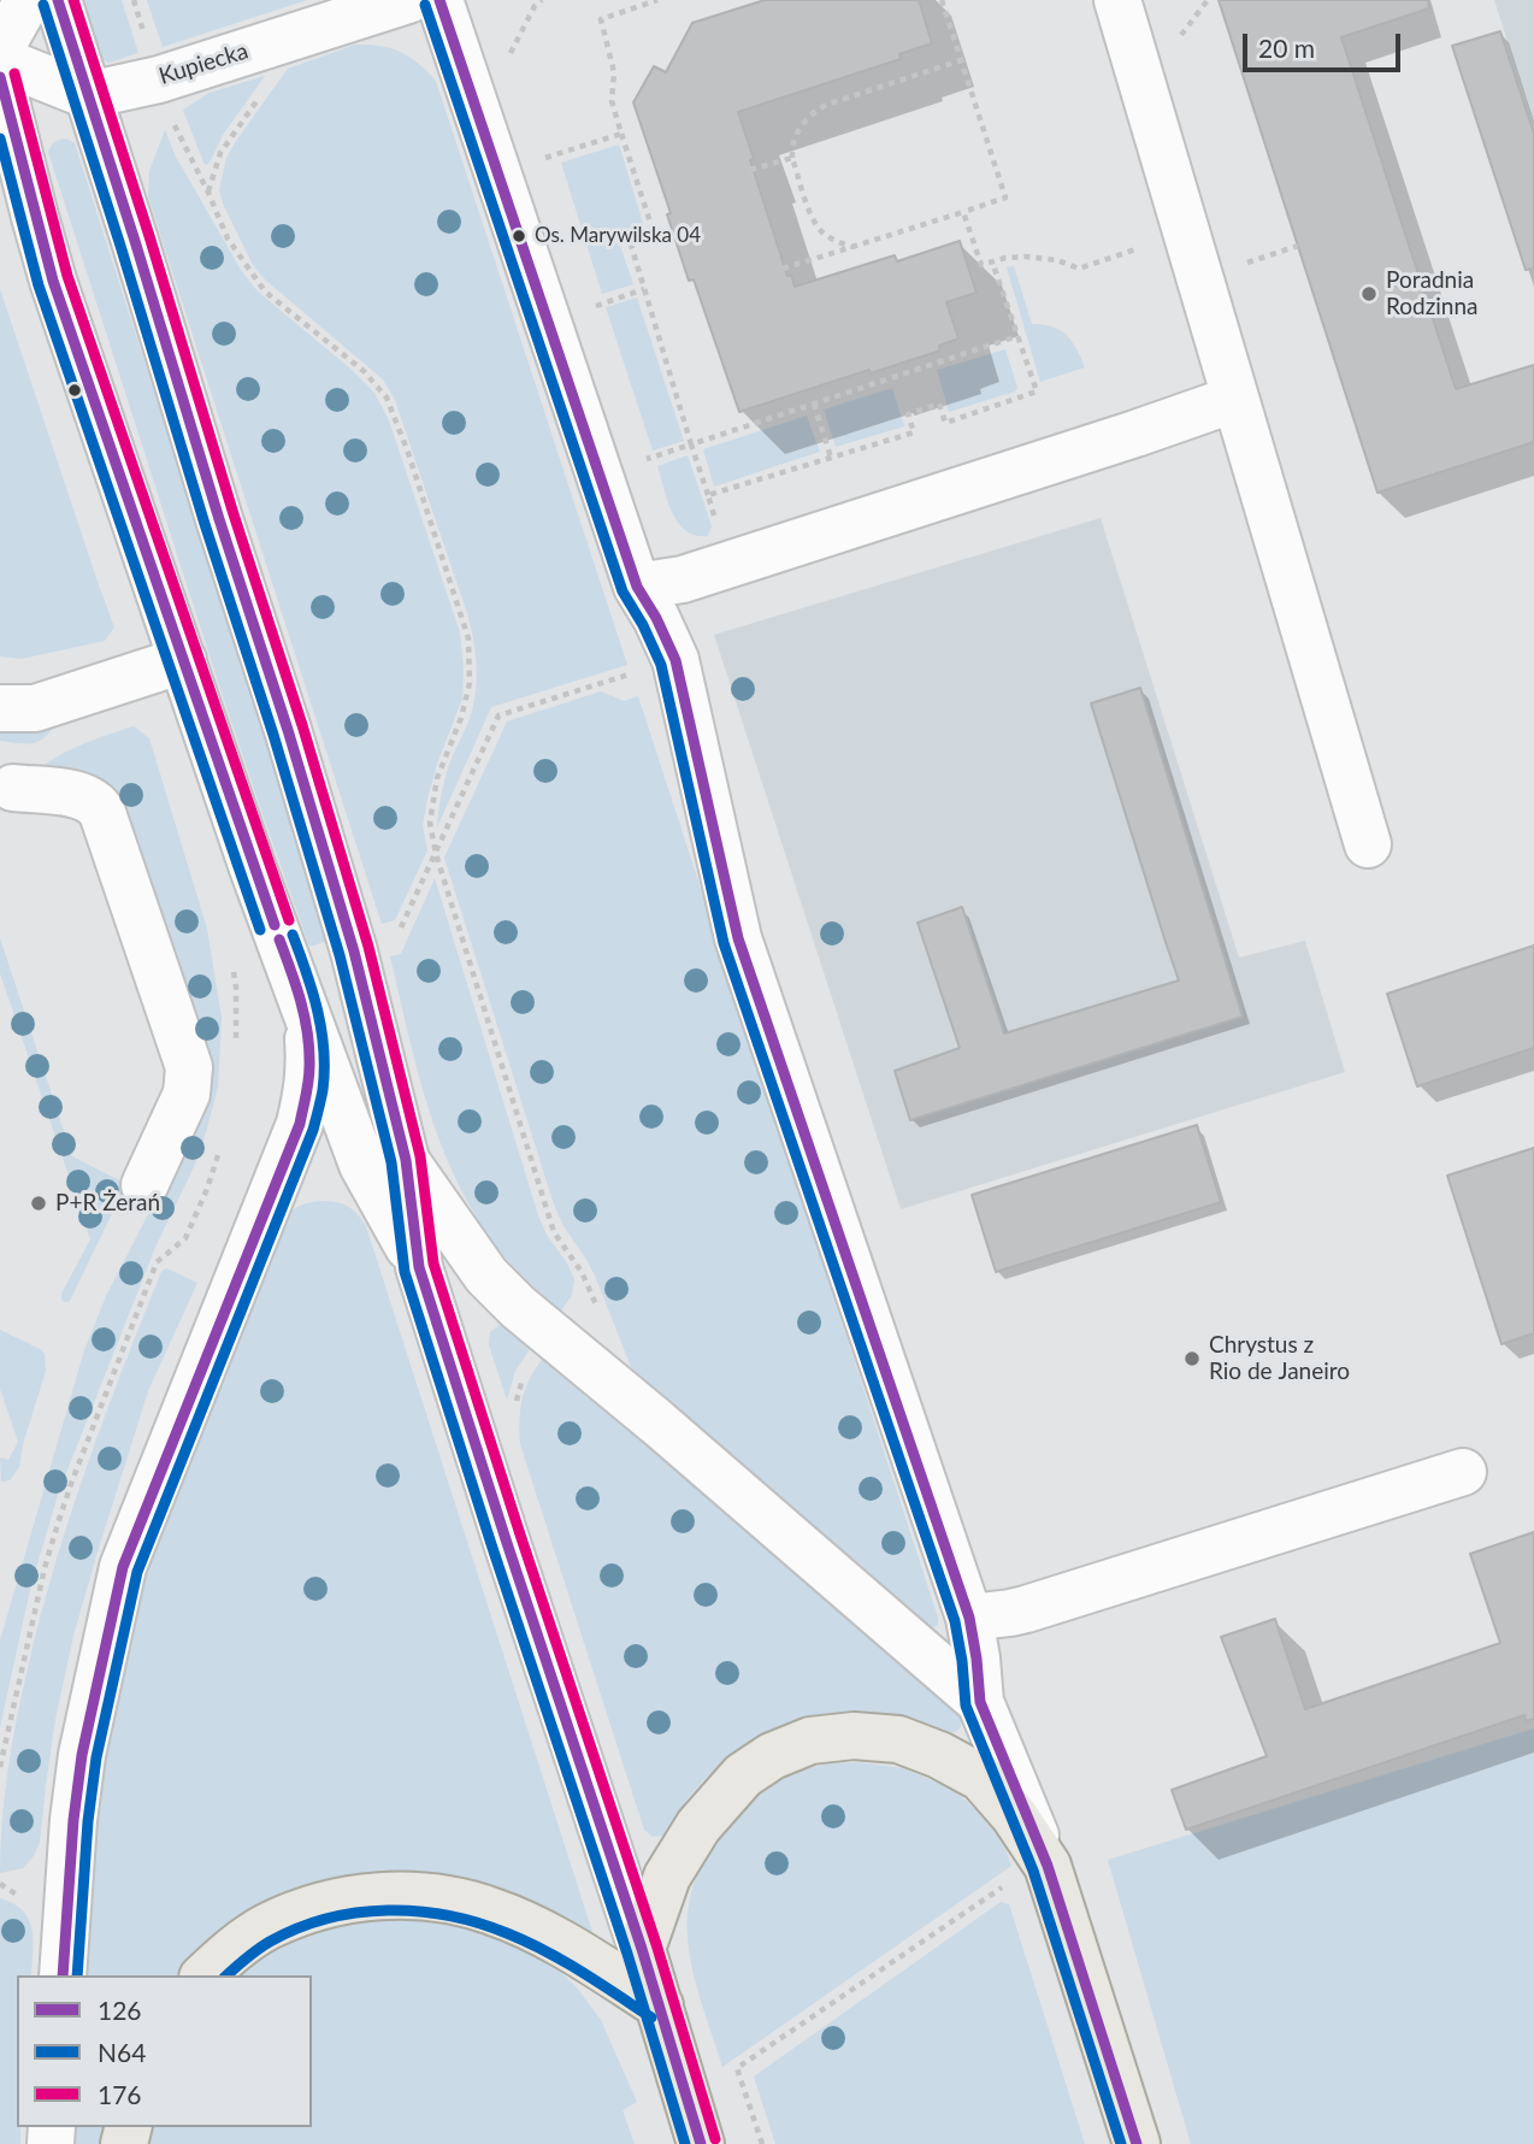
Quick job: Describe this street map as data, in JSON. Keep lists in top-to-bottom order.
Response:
{
  "streets": {
    "street": ["Kupiecka"]
  },
  "places": [
    "Os. Marywilska 04",
    "Poradnia Rodzinna",
    "P+R Żerań",
    "Chrystus z Rio de Janeiro"
  ],
  "lines": ["transit line 126", "transit line 176", "transit line N64"],
  "legend": ["126", "N64", "176"],
  "scale_bar": "20 m"
}
